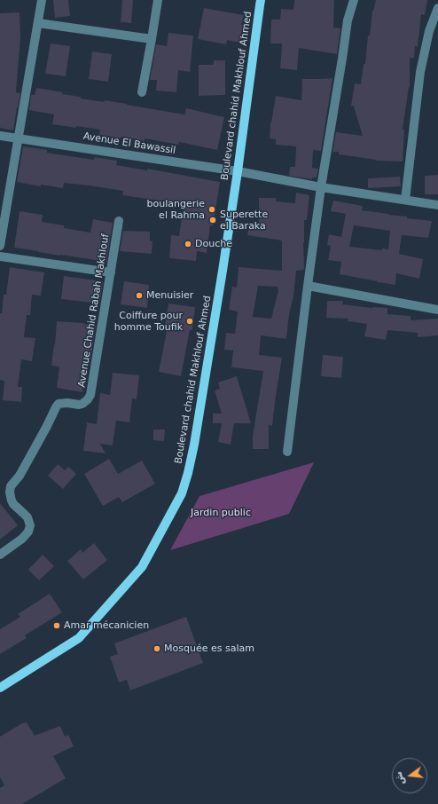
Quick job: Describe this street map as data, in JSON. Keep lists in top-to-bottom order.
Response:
{
  "streets": {
    "main road": ["Boulevard chahid Makhlouf Ahmed"],
    "street": ["Avenue El Bawassil", "Avenue Chahid Rabah Makhlouf"]
  },
  "crossings": [
    ["Boulevard chahid Makhlouf Ahmed", "Avenue El Bawassil"]
  ],
  "parks": ["Jardin public"],
  "places": [
    "boulangerie el Rahma",
    "Superette el Baraka",
    "Douche",
    "Menuisier",
    "Coiffure pour homme Toufik",
    "Amar mécanicien",
    "Mosquée es salam"
  ],
  "north": "left"
}
